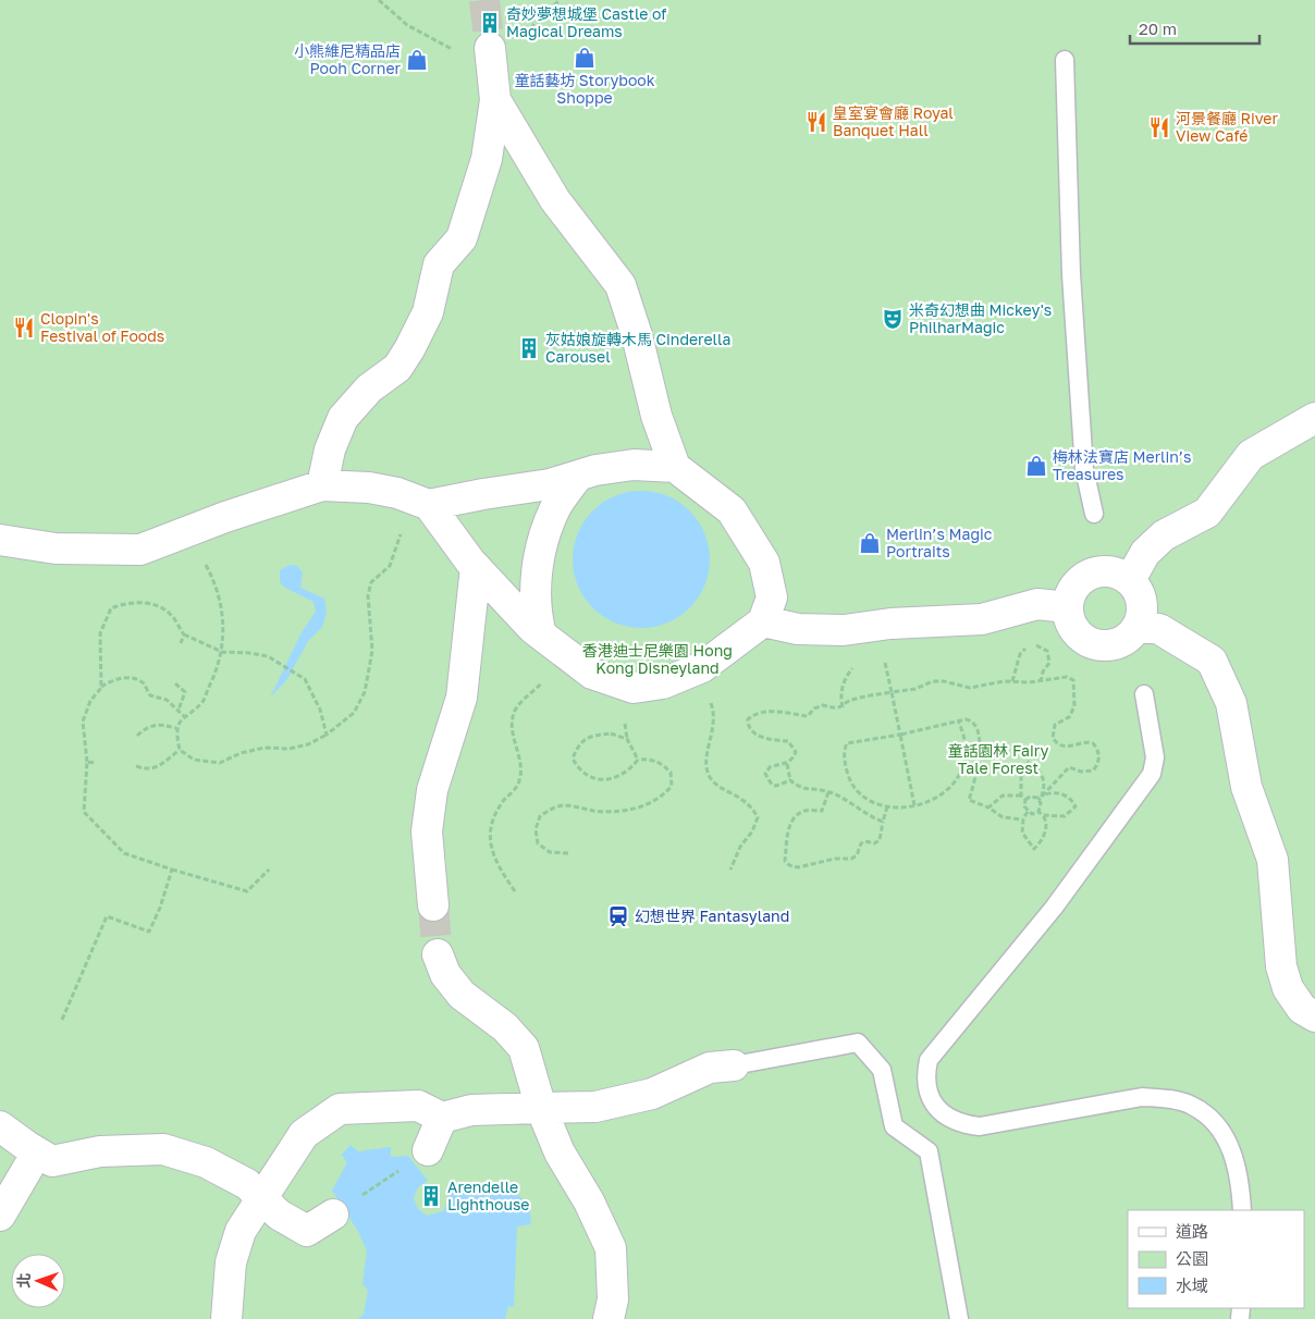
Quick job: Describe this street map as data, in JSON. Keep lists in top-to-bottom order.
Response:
{
  "parks": ["香港迪士尼樂園 Hong Kong Disneyland", "童話園林 Fairy Tale Forest"],
  "places": {
    "building": ["奇妙夢想城堡 Castle of Magical Dreams", "灰姑娘旋轉木馬 Cinderella Carousel", "Arendelle Lighthouse"],
    "shop": [
      "童話藝坊 Storybook Shoppe",
      "小熊維尼精品店 Pooh Corner",
      "梅林法寶店 Merlin’s Treasures",
      "Merlin’s Magic Portraits"
    ],
    "restaurant": ["皇室宴會廳 Royal Banquet Hall", "河景餐廳 River View Café", "Clopin's Festival of Foods"],
    "theatre": ["米奇幻想曲 Mickey's PhilharMagic"],
    "station": ["幻想世界 Fantasyland"]
  },
  "legend": ["道路", "公園", "水域"],
  "scale_bar": "20 m",
  "north": "left"
}
